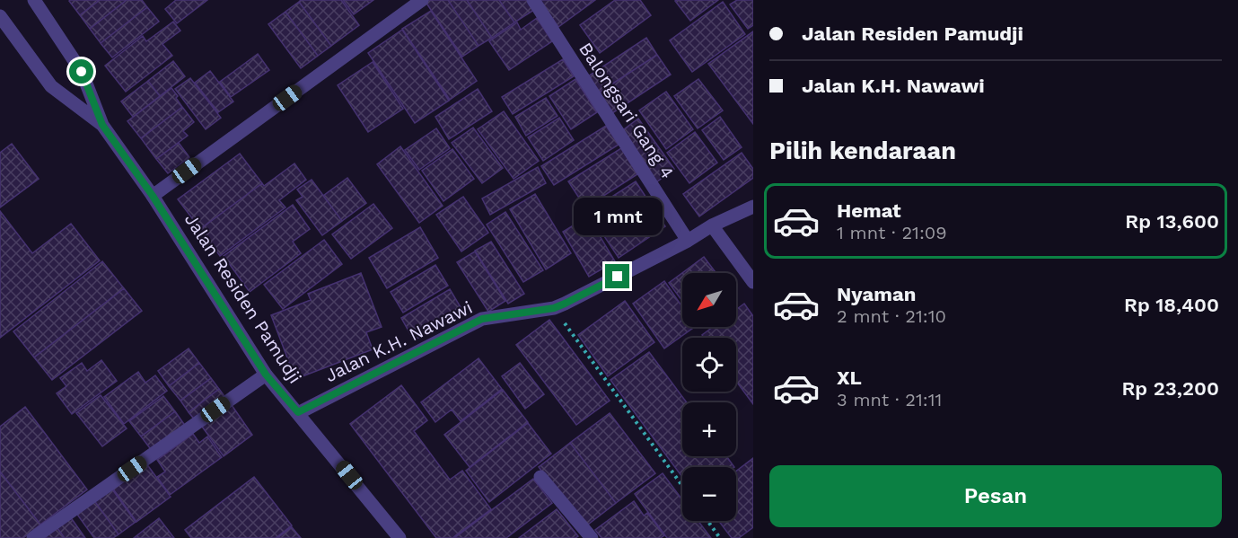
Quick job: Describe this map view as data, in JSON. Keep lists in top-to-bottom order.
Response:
{
  "streets": {
    "street": ["Balongsari Gang 4", "Jalan Residen Pamudji", "Jalan K.H. Nawawi"]
  },
  "crossings": [
    ["Balongsari Gang 4", "Jalan K.H. Nawawi"],
    ["Jalan Residen Pamudji", "Jalan K.H. Nawawi"]
  ],
  "north": "bottom left",
  "page": {
    "banner": ["Jalan Residen Pamudji", "Jalan K.H. Nawawi"],
    "heading": "Pilih kendaraan",
    "list": [
      {
        "name": "Hemat",
        "note": "1 mnt · 21:09",
        "value": "Rp 13,600"
      },
      {
        "name": "Nyaman",
        "note": "2 mnt · 21:10",
        "value": "Rp 18,400"
      },
      {
        "name": "XL",
        "note": "3 mnt · 21:11",
        "value": "Rp 23,200"
      }
    ],
    "bubble": "1 mnt",
    "map_buttons": ["+", "−"],
    "buttons": "Pesan"
  }
}
